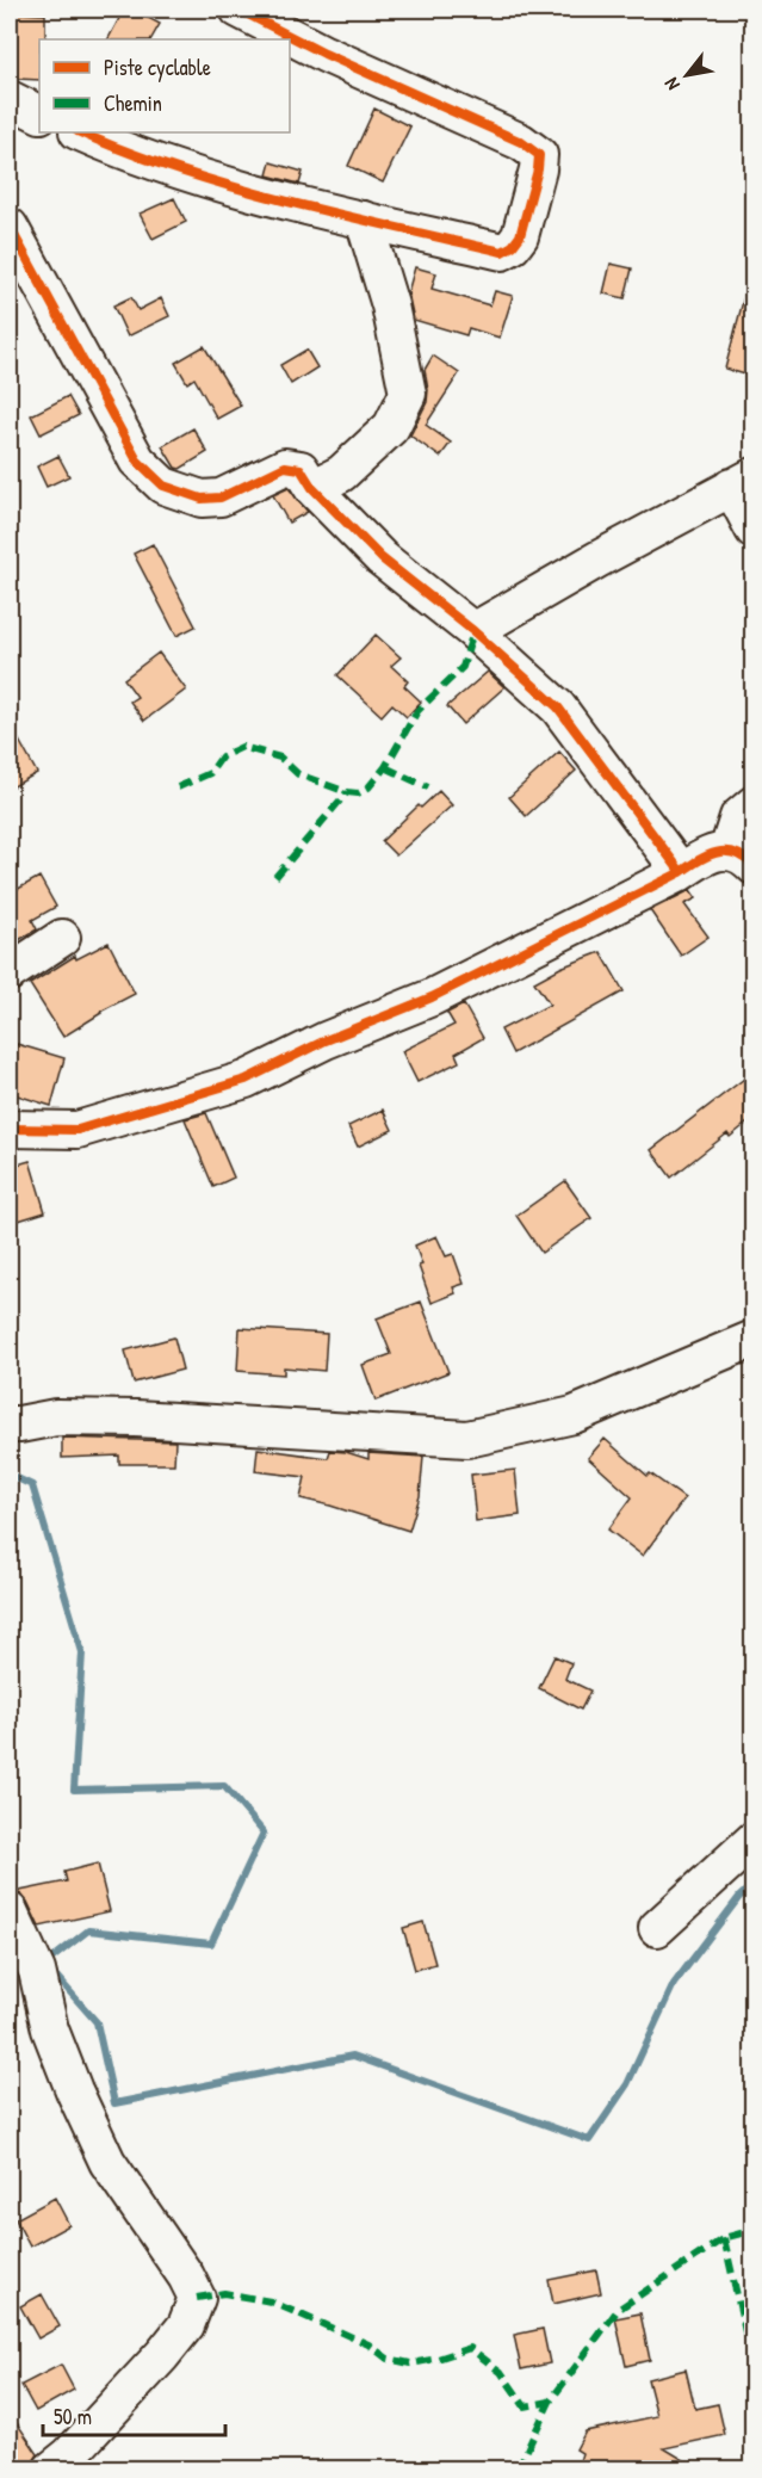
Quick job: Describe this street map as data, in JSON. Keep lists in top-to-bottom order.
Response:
{
  "legend": ["Piste cyclable", "Chemin"],
  "scale_bar": "50 m",
  "north": "bottom left"
}
